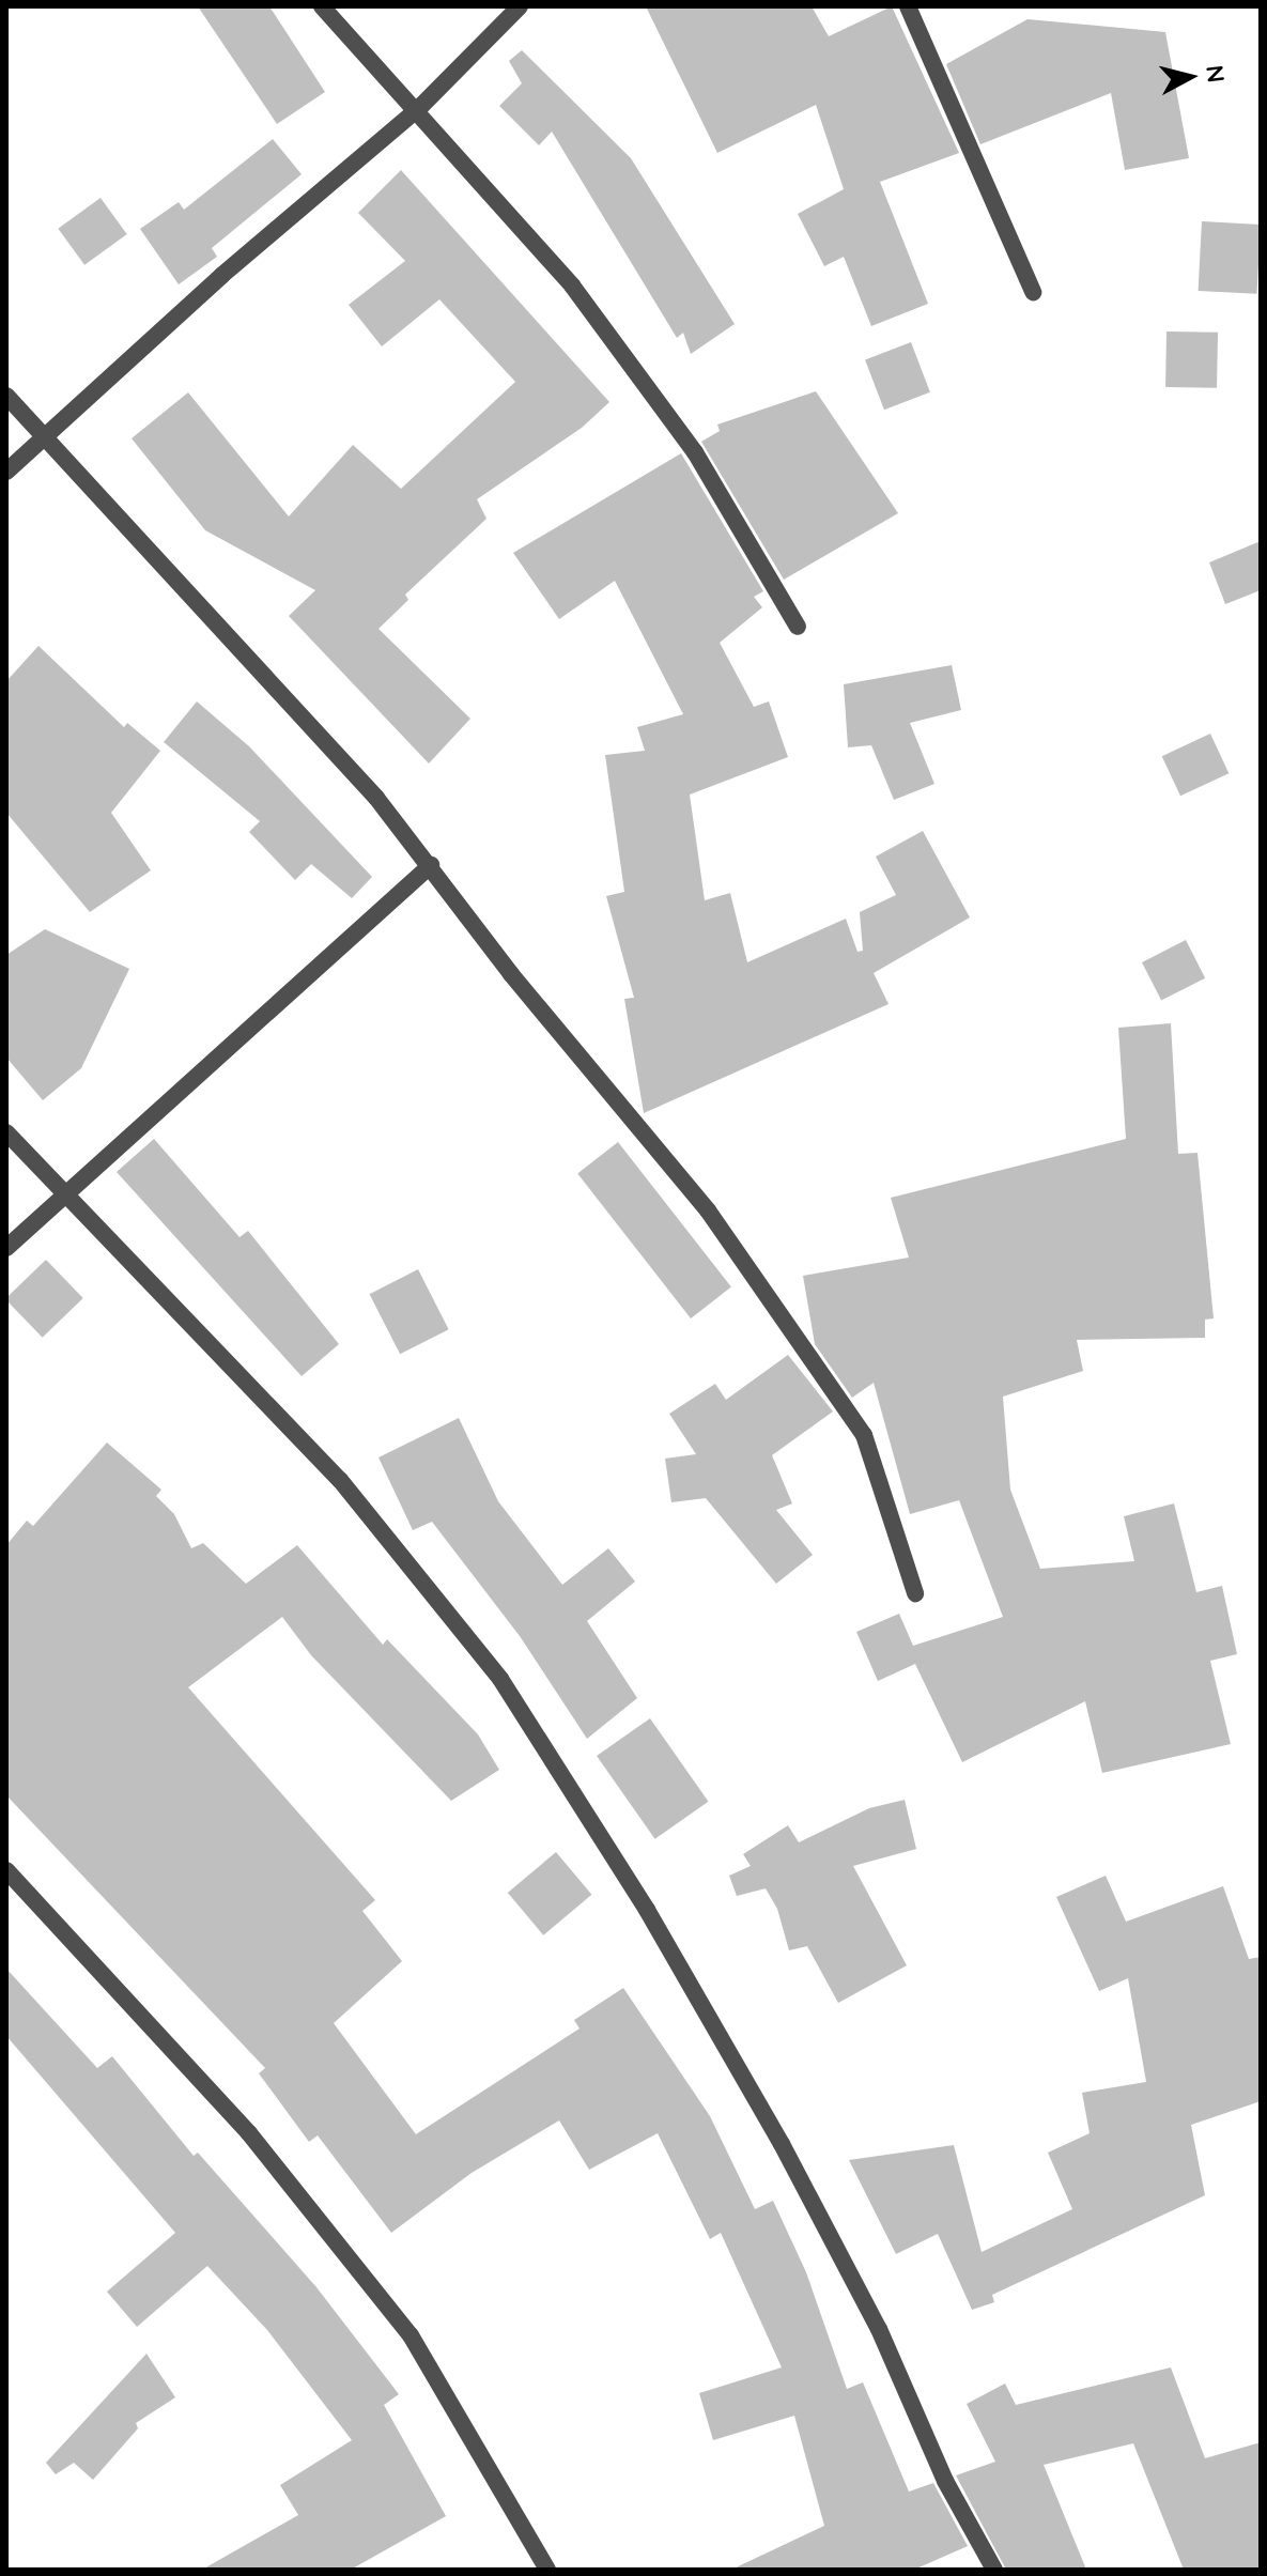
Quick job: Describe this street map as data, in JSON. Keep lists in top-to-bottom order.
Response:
{
  "north": "right"
}
